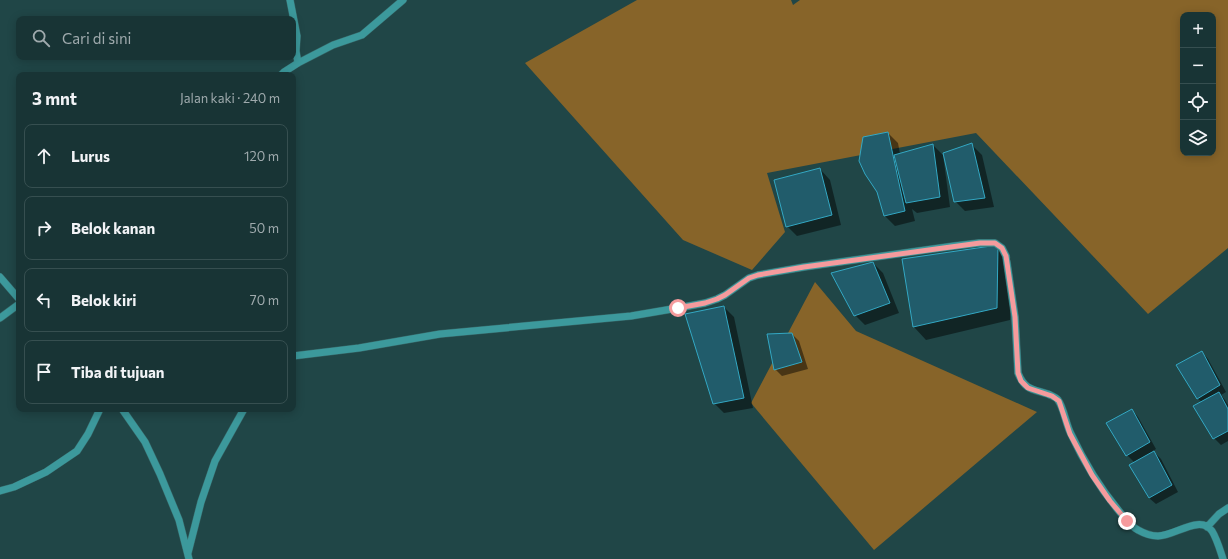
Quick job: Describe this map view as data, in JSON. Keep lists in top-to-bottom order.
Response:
{
  "page": {
    "map_buttons": ["+", "−"],
    "search": "Cari di sini",
    "heading": ["3 mnt", "Jalan kaki · 240 m"],
    "list": [
      ["Lurus", "120 m"],
      ["Belok kanan", "50 m"],
      ["Belok kiri", "70 m"],
      "Tiba di tujuan"
    ]
  }
}
